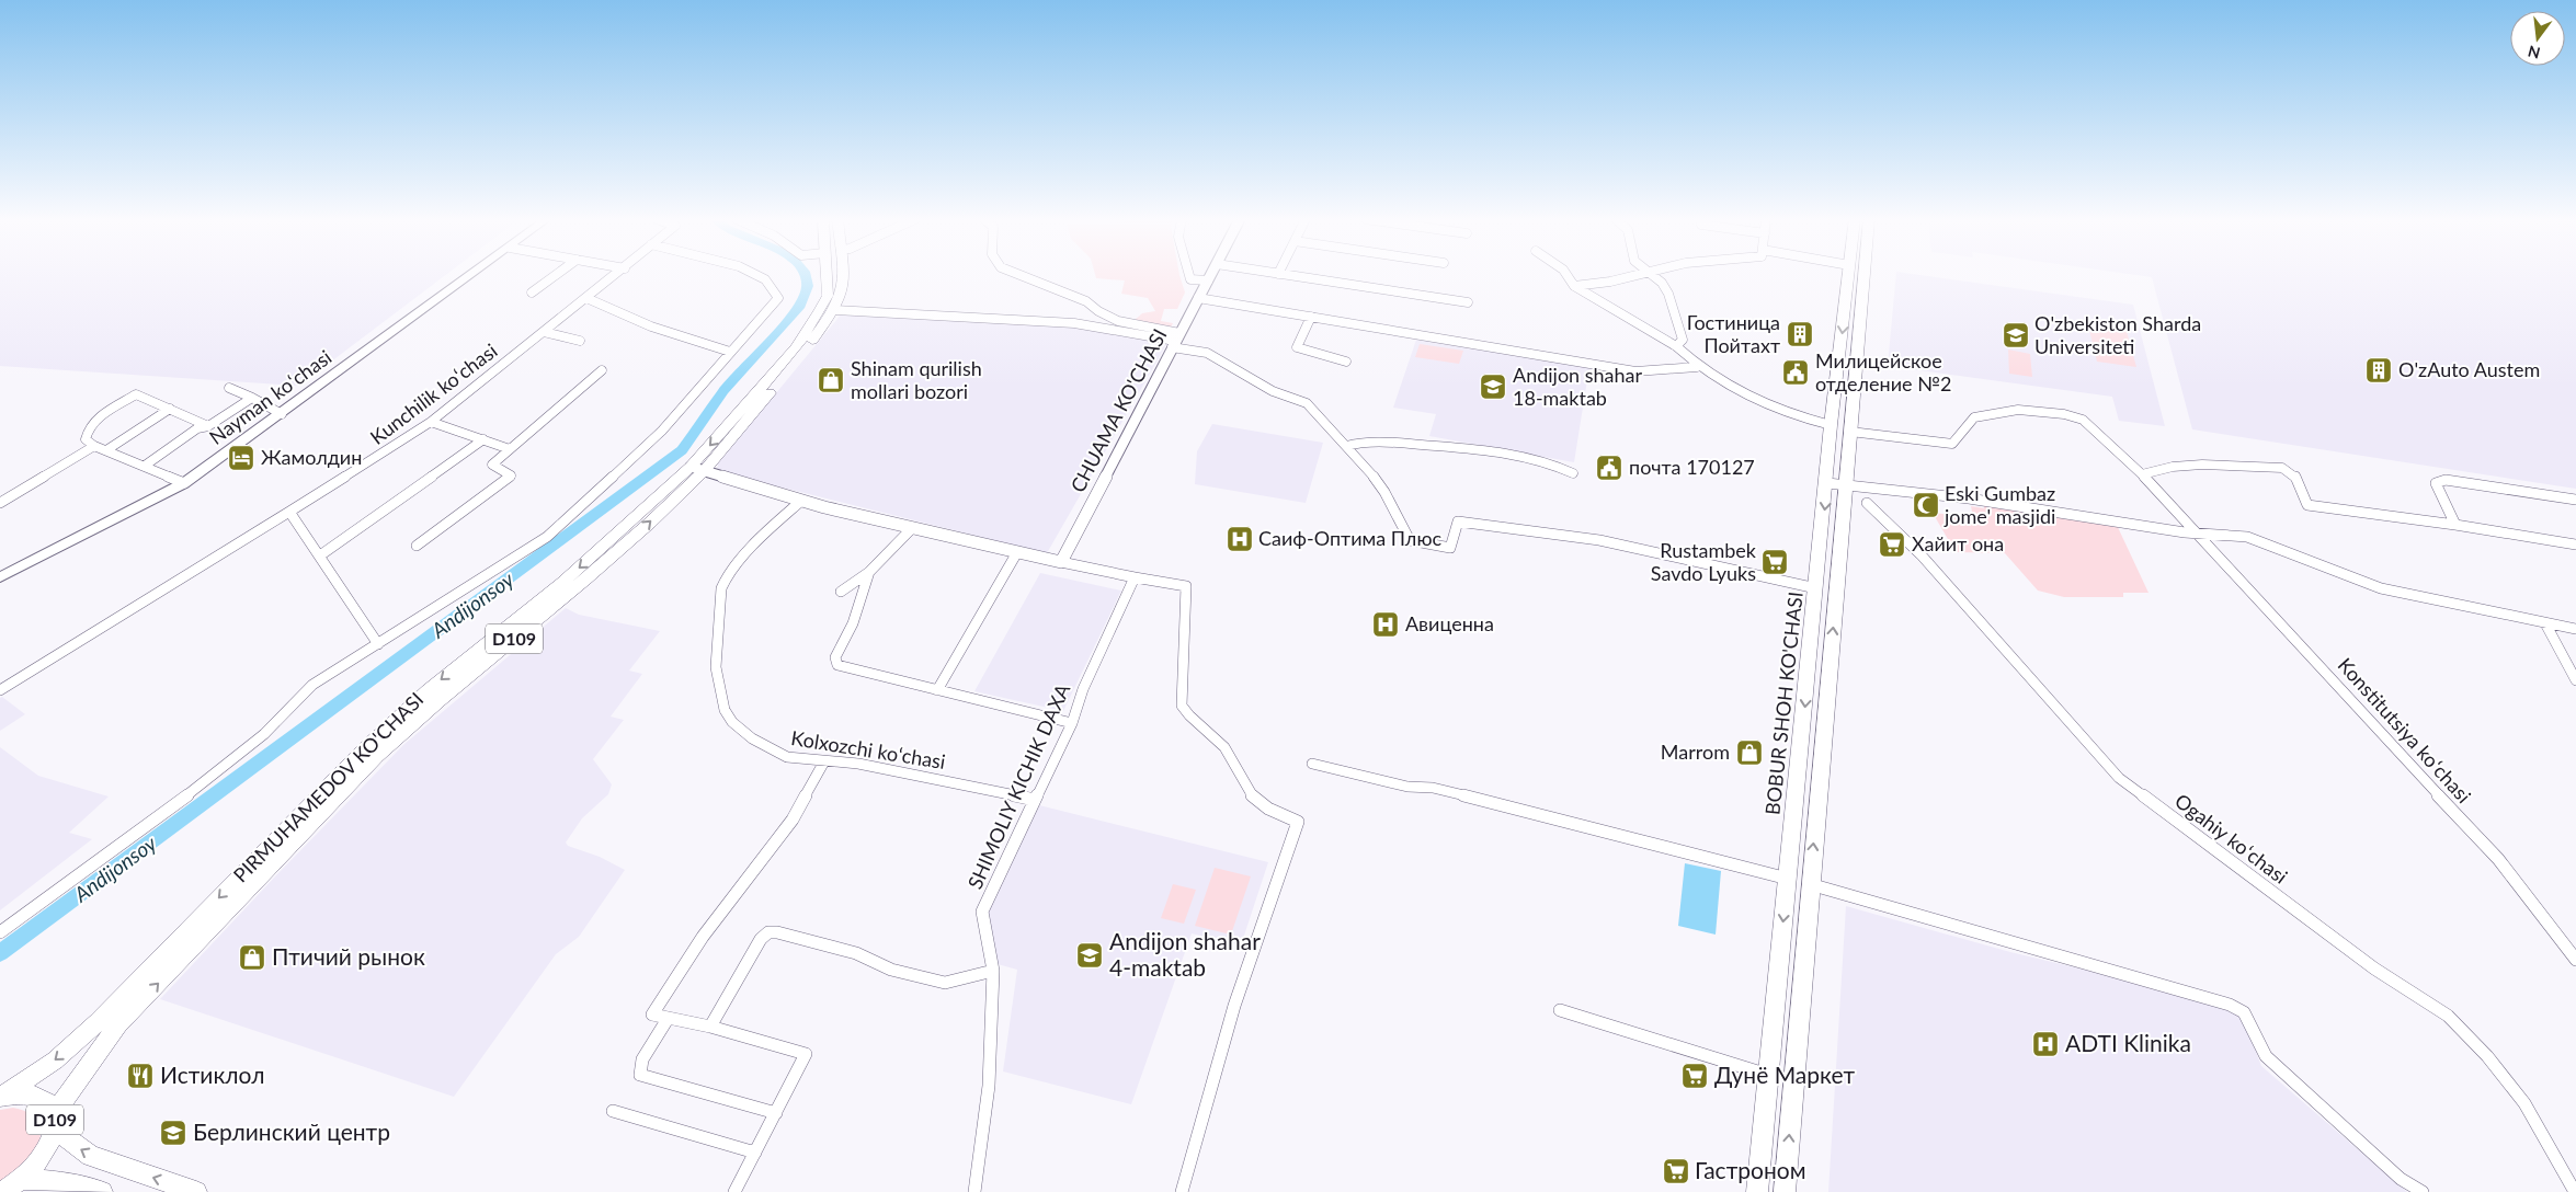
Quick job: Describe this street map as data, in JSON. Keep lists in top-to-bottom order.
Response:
{
  "streets": {
    "main road": [
      "Nayman koʻchasi",
      "D109",
      "BOBUR SHOH KO'CHASI",
      "PIRMUHAMEDOV KO'CHASI"
    ],
    "street": [
      "Kunchilik koʻchasi",
      "CHUAMA KO'CHASI",
      "Konstitutsiya koʻchasi",
      "Kolxozchi koʻchasi",
      "SHIMOLIY KICHIK DAXA",
      "Ogahiy koʻchasi"
    ]
  },
  "crossings": [
    ["D109", "PIRMUHAMEDOV KO'CHASI"],
    ["BOBUR SHOH KO'CHASI", "Konstitutsiya koʻchasi"],
    ["Kolxozchi koʻchasi", "SHIMOLIY KICHIK DAXA"]
  ],
  "water": ["Andijonsoy"],
  "places": {
    "building": ["Гостиница Пойтахт", "O'zAuto Austem"],
    "school or university": [
      "O'zbekiston Sharda Universiteti",
      "Andijon shahar 18-maktab",
      "Andijon shahar 4-maktab",
      "Берлинский центр"
    ],
    "public building": ["Милицейское отделение №2", "почта 170127"],
    "shop": ["Shinam qurilish mollari bozori", "Marrom", "Птичий рынок"],
    "hotel": ["Жамолдин"],
    "mosque": ["Eski Gumbaz jome' masjidi"],
    "hospital": ["Саиф-Оптима Плюс", "Авиценна", "ADTI Klinika"],
    "supermarket": [
      "Хайит она",
      "Rustambek Savdo Lyuks",
      "Дунё Маркет",
      "Гастроном"
    ],
    "restaurant": ["Истиклол"]
  },
  "north": "bottom"
}
